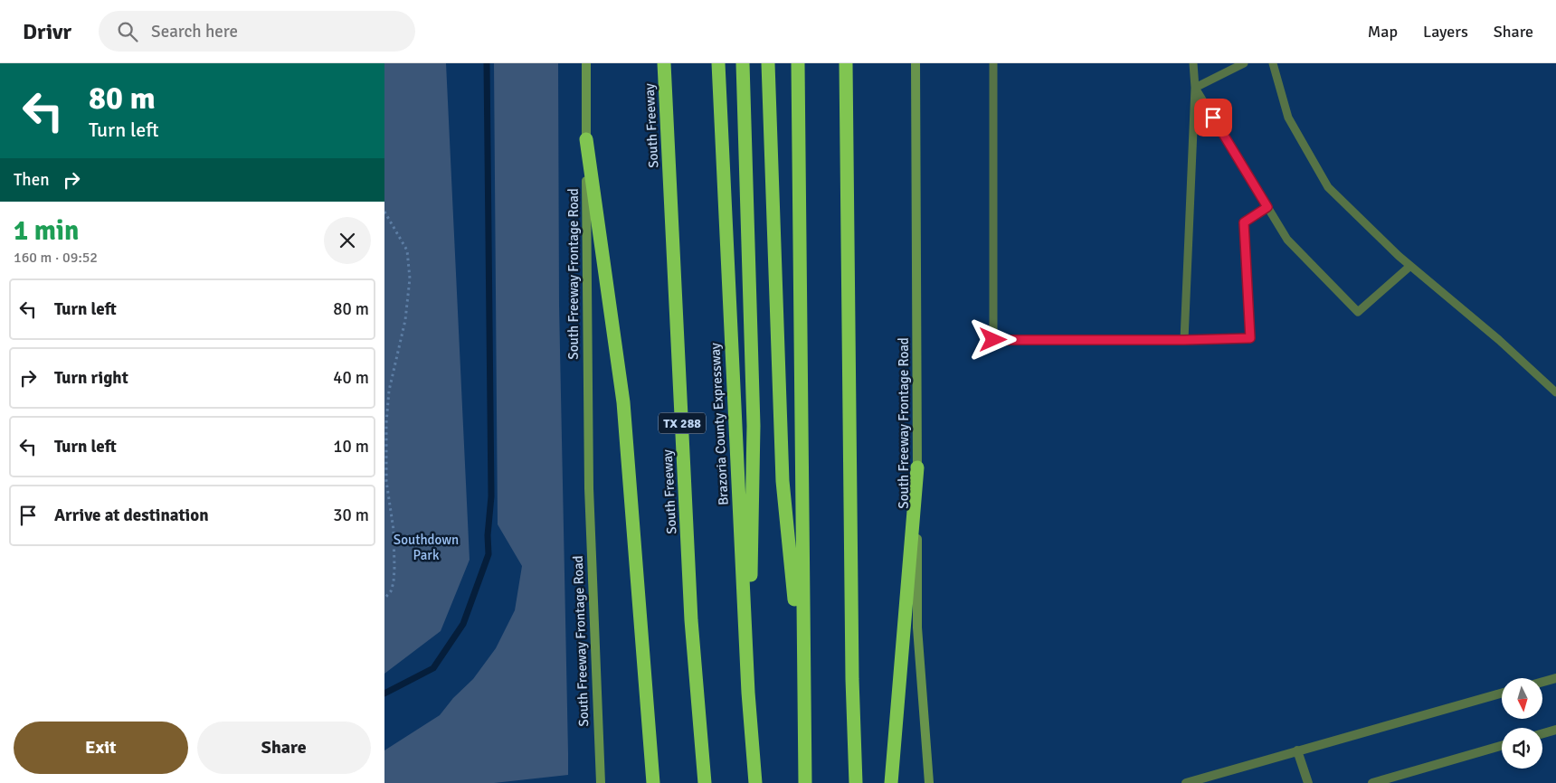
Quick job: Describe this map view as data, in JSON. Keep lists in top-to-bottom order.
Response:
{
  "streets": {
    "highway": ["South Freeway", "TX 288", "Brazoria County Expressway"],
    "main road": ["South Freeway Frontage Road"]
  },
  "parks": ["Southdown Park"],
  "north": "bottom",
  "page": {
    "header": "Drivr",
    "search": "Search here",
    "nav": ["Map", "Layers", "Share"],
    "turn": ["80 m", "Turn left"],
    "then": "Then",
    "heading": ["1 min", "160 m · 09:52"],
    "list": [
      {
        "name": "Turn left",
        "value": "80 m"
      },
      {
        "name": "Turn right",
        "value": "40 m"
      },
      {
        "name": "Turn left",
        "value": "10 m"
      },
      {
        "name": "Arrive at destination",
        "value": "30 m"
      }
    ],
    "buttons": ["Exit", "Share"]
  }
}
